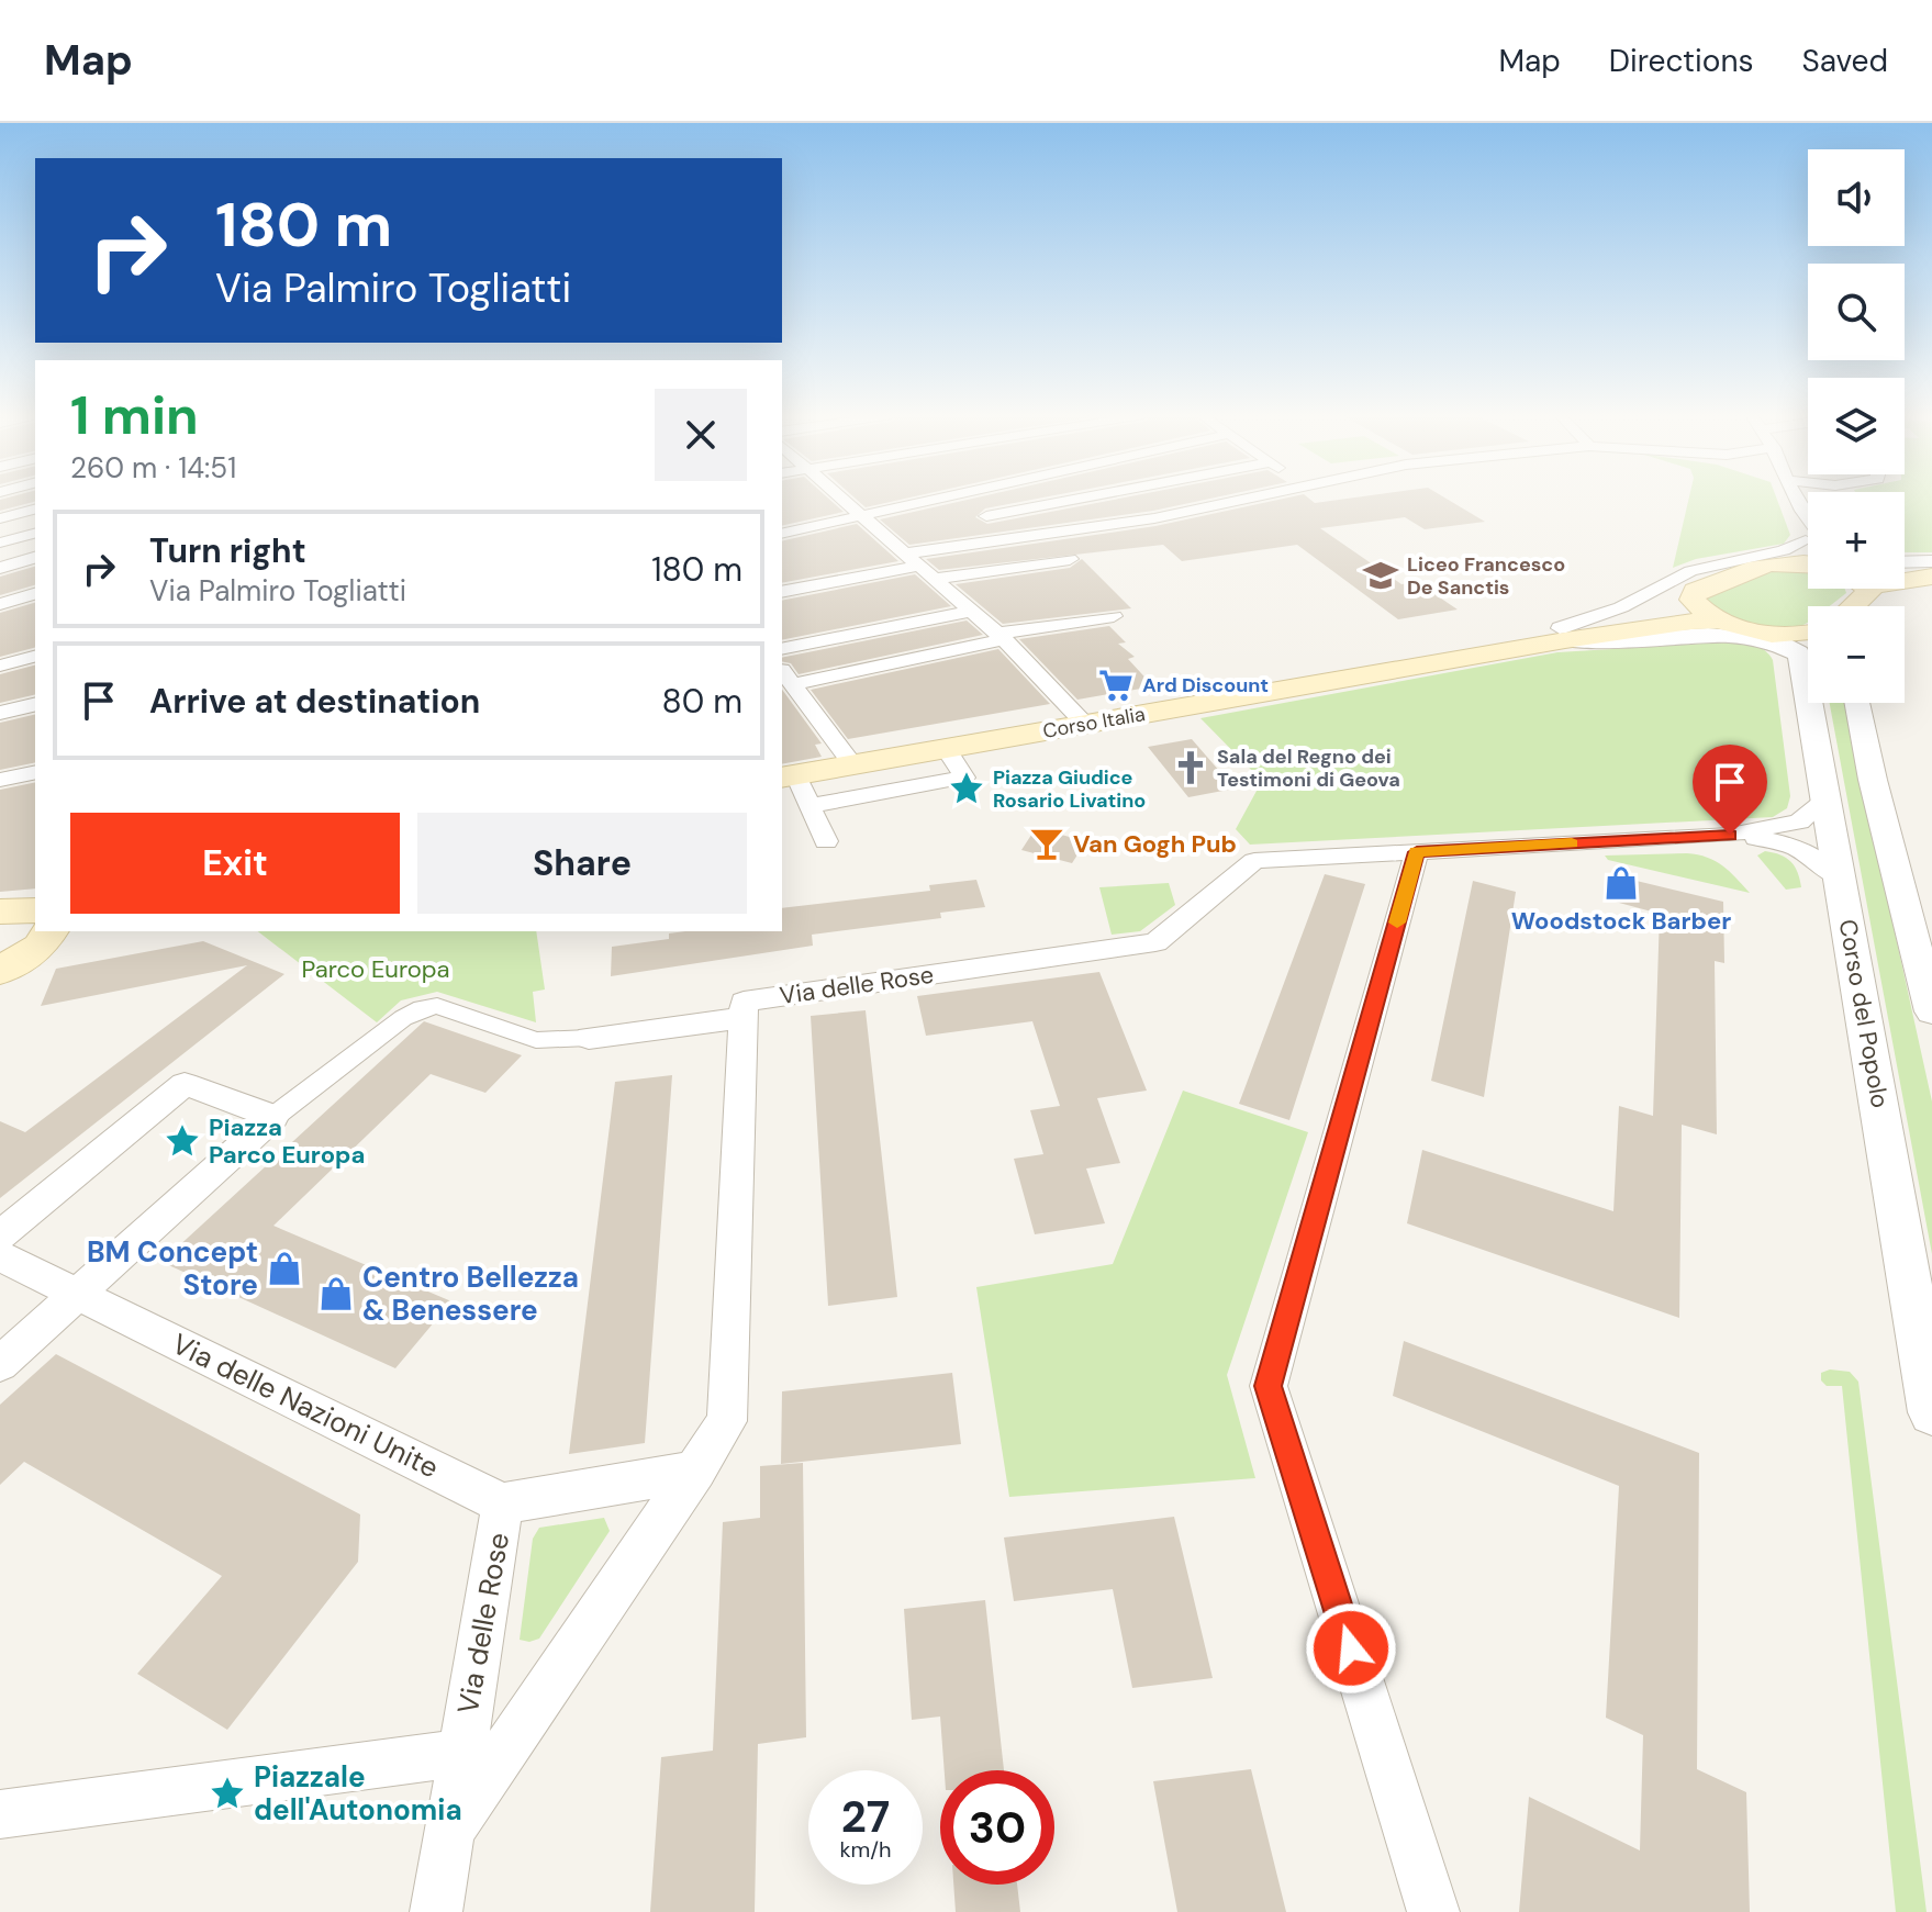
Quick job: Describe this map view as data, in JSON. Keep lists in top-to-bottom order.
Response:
{
  "streets": {
    "main road": ["Corso Italia"],
    "street": ["Via delle Rose", "Corso del Popolo", "Via delle Nazioni Unite"]
  },
  "crossings": [
    ["Via delle Rose", "Via delle Nazioni Unite"]
  ],
  "parks": ["Parco Europa"],
  "places": {
    "school or university": ["Liceo Francesco De Sanctis"],
    "supermarket": ["Ard Discount"],
    "church": ["Sala del Regno dei Testimoni di Geova"],
    "place": ["Piazza Giudice Rosario Livatino", "Piazza Parco Europa", "Piazzale dell'Autonomia"],
    "bar": ["Van Gogh Pub"],
    "shop": ["Woodstock Barber", "BM Concept Store", "Centro Bellezza & Benessere"]
  },
  "page": {
    "header": "Map",
    "nav": ["Map", "Directions", "Saved"],
    "map_buttons": ["+", "−"],
    "turn": ["180 m", "Via Palmiro Togliatti"],
    "heading": ["1 min", "260 m · 14:51"],
    "list": [
      {
        "name": "Turn right",
        "note": "Via Palmiro Togliatti",
        "value": "180 m"
      },
      {
        "name": "Arrive at destination",
        "value": "80 m"
      }
    ],
    "buttons": ["Exit", "Share"],
    "speed": "27 km/h",
    "limit": "30"
  }
}
